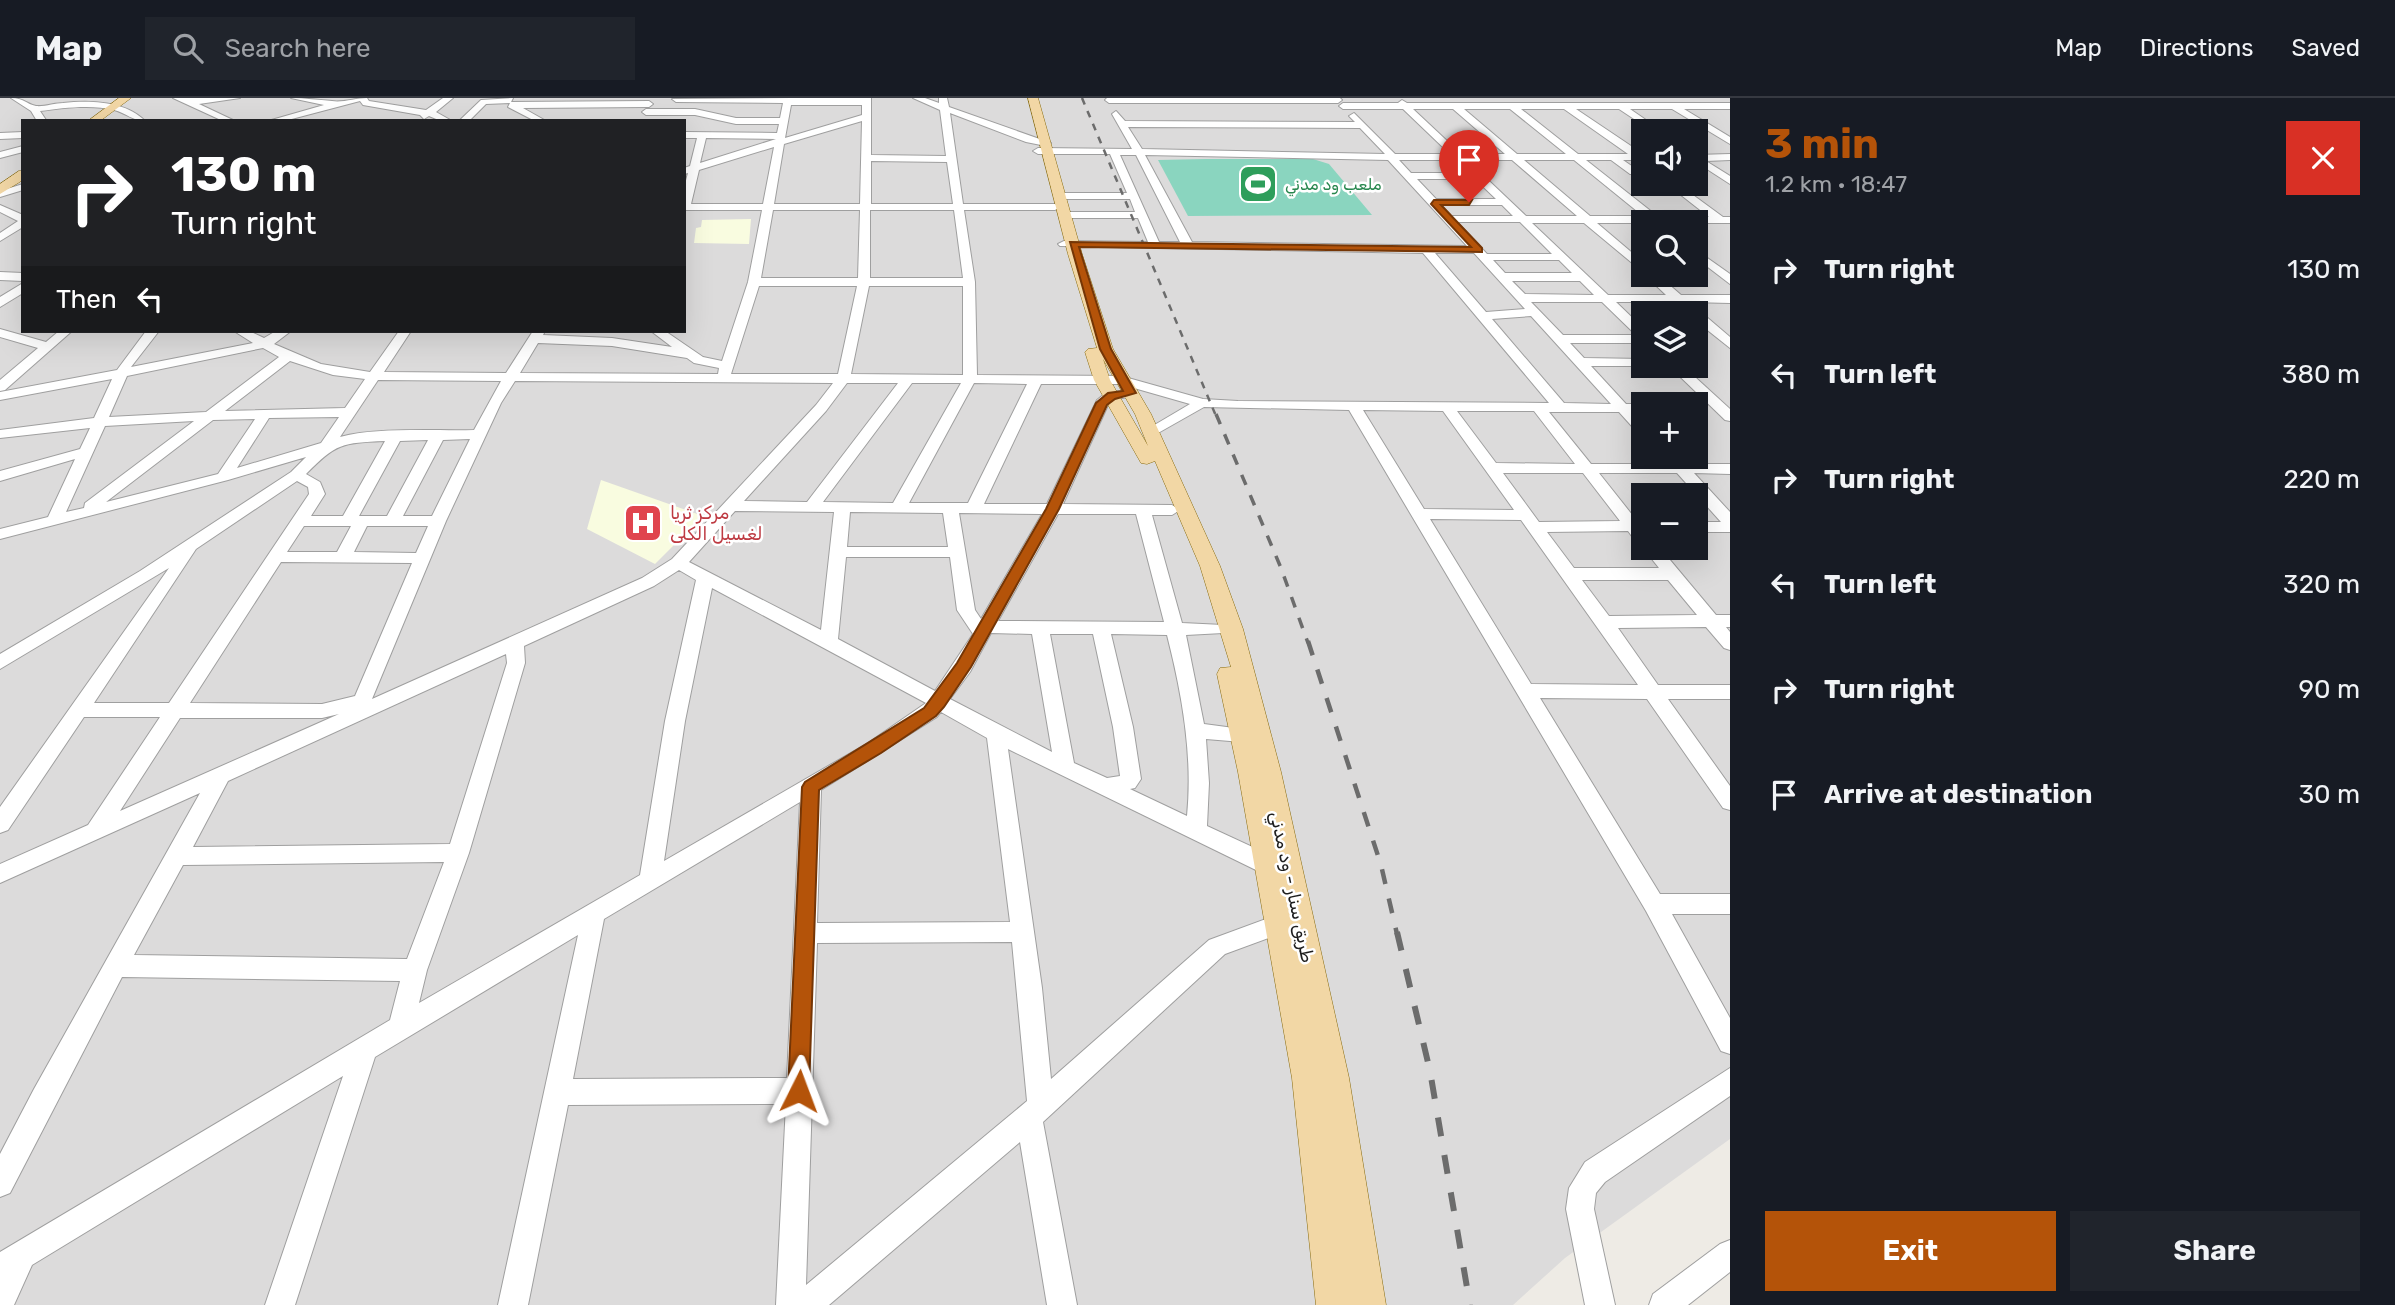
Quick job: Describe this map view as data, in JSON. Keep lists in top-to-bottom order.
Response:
{
  "streets": {
    "main road": ["طريق سنار - ود مدني"]
  },
  "places": {
    "sports": ["ملعب ود مدني"],
    "hospital": ["مركز ثريا لغسيل الكلى"]
  },
  "page": {
    "header": "Map",
    "search": "Search here",
    "nav": ["Map", "Directions", "Saved"],
    "heading": ["3 min", "1.2 km · 18:47"],
    "map_buttons": ["+", "−"],
    "turn": ["130 m", "Turn right"],
    "list": [
      {
        "name": "Turn right",
        "value": "130 m"
      },
      {
        "name": "Turn left",
        "value": "380 m"
      },
      {
        "name": "Turn right",
        "value": "220 m"
      },
      {
        "name": "Turn left",
        "value": "320 m"
      },
      {
        "name": "Turn right",
        "value": "90 m"
      },
      {
        "name": "Arrive at destination",
        "value": "30 m"
      }
    ],
    "then": "Then",
    "buttons": ["Exit", "Share"]
  }
}
